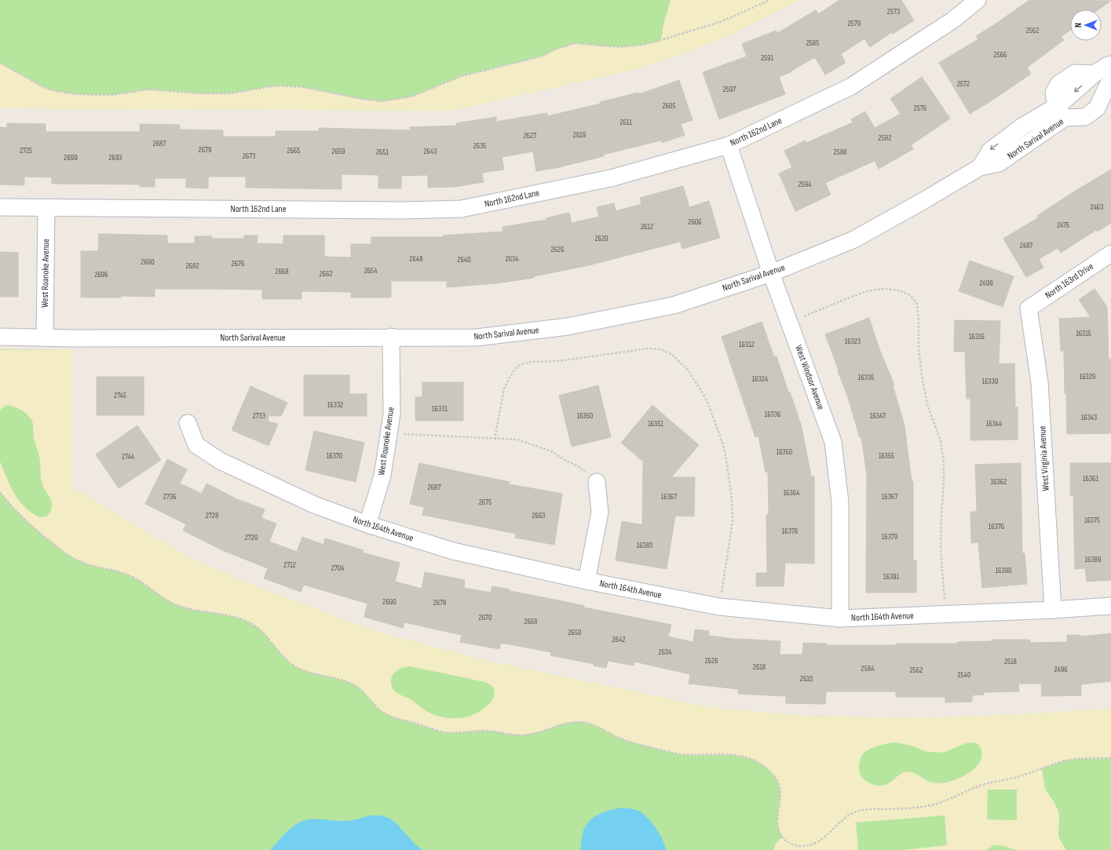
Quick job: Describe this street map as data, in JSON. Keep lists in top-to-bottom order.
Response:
{
  "streets": {
    "street": [
      "North 162nd Lane",
      "North Sarival Avenue",
      "West Roanoke Avenue",
      "North 163rd Drive",
      "West Windsor Avenue",
      "West Virginia Avenue",
      "North 164th Avenue"
    ]
  },
  "crossings": [
    ["North 162nd Lane", "West Roanoke Avenue"],
    ["North 162nd Lane", "West Windsor Avenue"],
    ["North Sarival Avenue", "West Roanoke Avenue"],
    ["North Sarival Avenue", "West Windsor Avenue"],
    ["West Roanoke Avenue", "North 164th Avenue"],
    ["North 163rd Drive", "West Virginia Avenue"],
    ["West Windsor Avenue", "North 164th Avenue"],
    ["West Virginia Avenue", "North 164th Avenue"]
  ],
  "house_numbers": [
    "2573",
    "2579",
    "2562",
    "2585",
    "2566",
    "2591",
    "2572",
    "2597",
    "2605",
    "2576",
    "2611",
    "2619",
    "2627",
    "2582",
    "2687",
    "2635",
    "2679",
    "2725",
    "2665",
    "2659",
    "2643",
    "2651",
    "2588",
    "2673",
    "2699",
    "2693",
    "2594",
    "2463",
    "2606",
    "2475",
    "2612",
    "2620",
    "2487",
    "2626",
    "2648",
    "2634",
    "2640",
    "2690",
    "2676",
    "2682",
    "2654",
    "2668",
    "2662",
    "2696",
    "2499",
    "16315",
    "16316",
    "16323",
    "16312",
    "16329",
    "16335",
    "16324",
    "16330",
    "2745",
    "16332",
    "16331",
    "16336",
    "2733",
    "16350",
    "16347",
    "16343",
    "16351",
    "16344",
    "16350",
    "16370",
    "16355",
    "2744",
    "16361",
    "16362",
    "2687",
    "16364",
    "2736",
    "16367",
    "16367",
    "2675",
    "2728",
    "2663",
    "16375",
    "16376",
    "16378",
    "16379",
    "2720",
    "16383",
    "16389",
    "2712",
    "2704",
    "16390",
    "16391",
    "2690",
    "2678",
    "2670",
    "2658",
    "2650",
    "2642",
    "2634",
    "2626",
    "2518",
    "2618",
    "2584",
    "2496",
    "2562",
    "2540",
    "2610"
  ],
  "north": "left"
}
